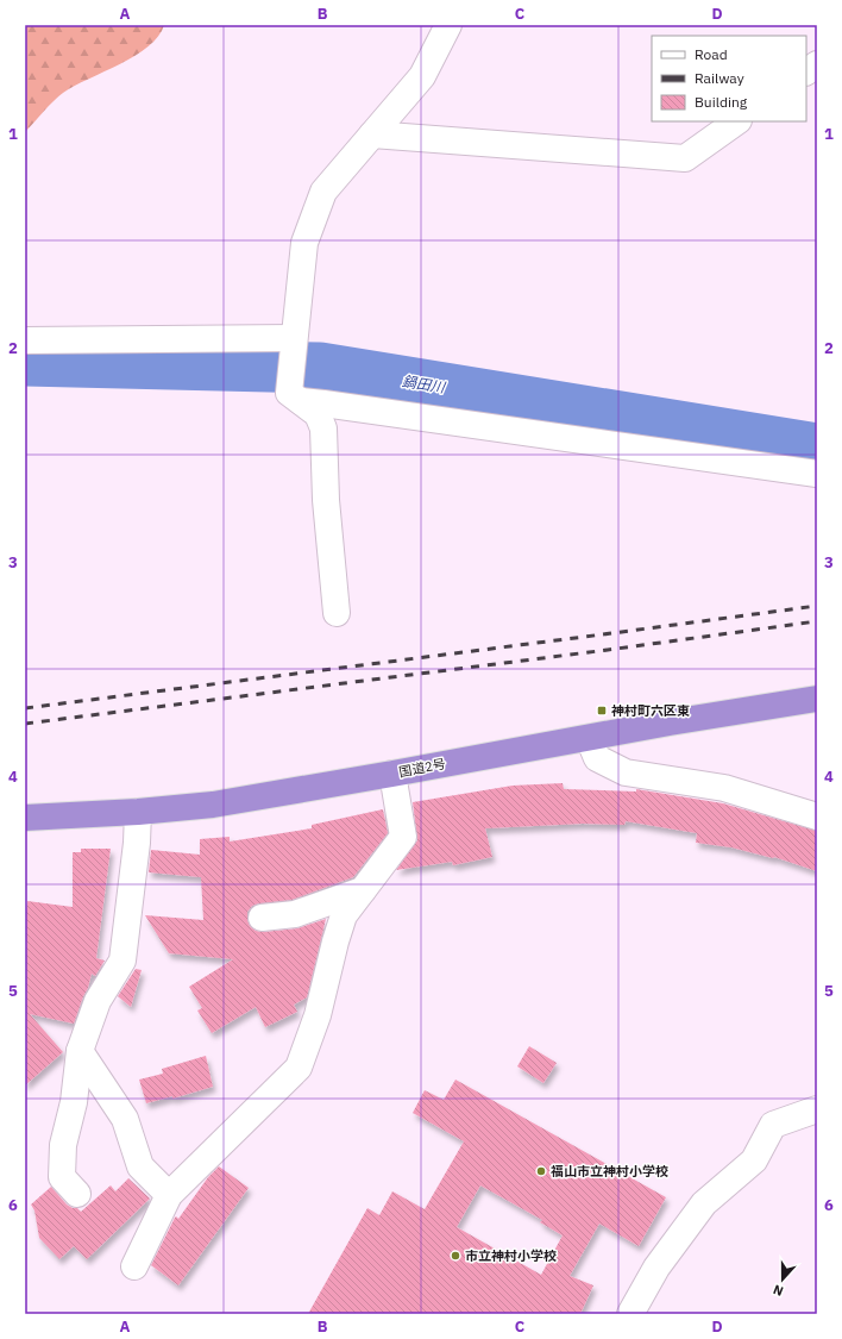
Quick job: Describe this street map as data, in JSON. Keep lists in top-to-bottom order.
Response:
{
  "streets": {
    "highway": ["国道2号"]
  },
  "water": ["鍋田川"],
  "places": {
    "transit": ["神村町六区東"],
    "other": ["福山市立神村小学校", "市立神村小学校"]
  },
  "legend": ["Road", "Railway", "Building"],
  "north": "bottom",
  "grid": {
    "columns": [
      "A",
      "B",
      "C",
      "D"
    ],
    "rows": [
      "1",
      "2",
      "3",
      "4",
      "5",
      "6"
    ]
  }
}
